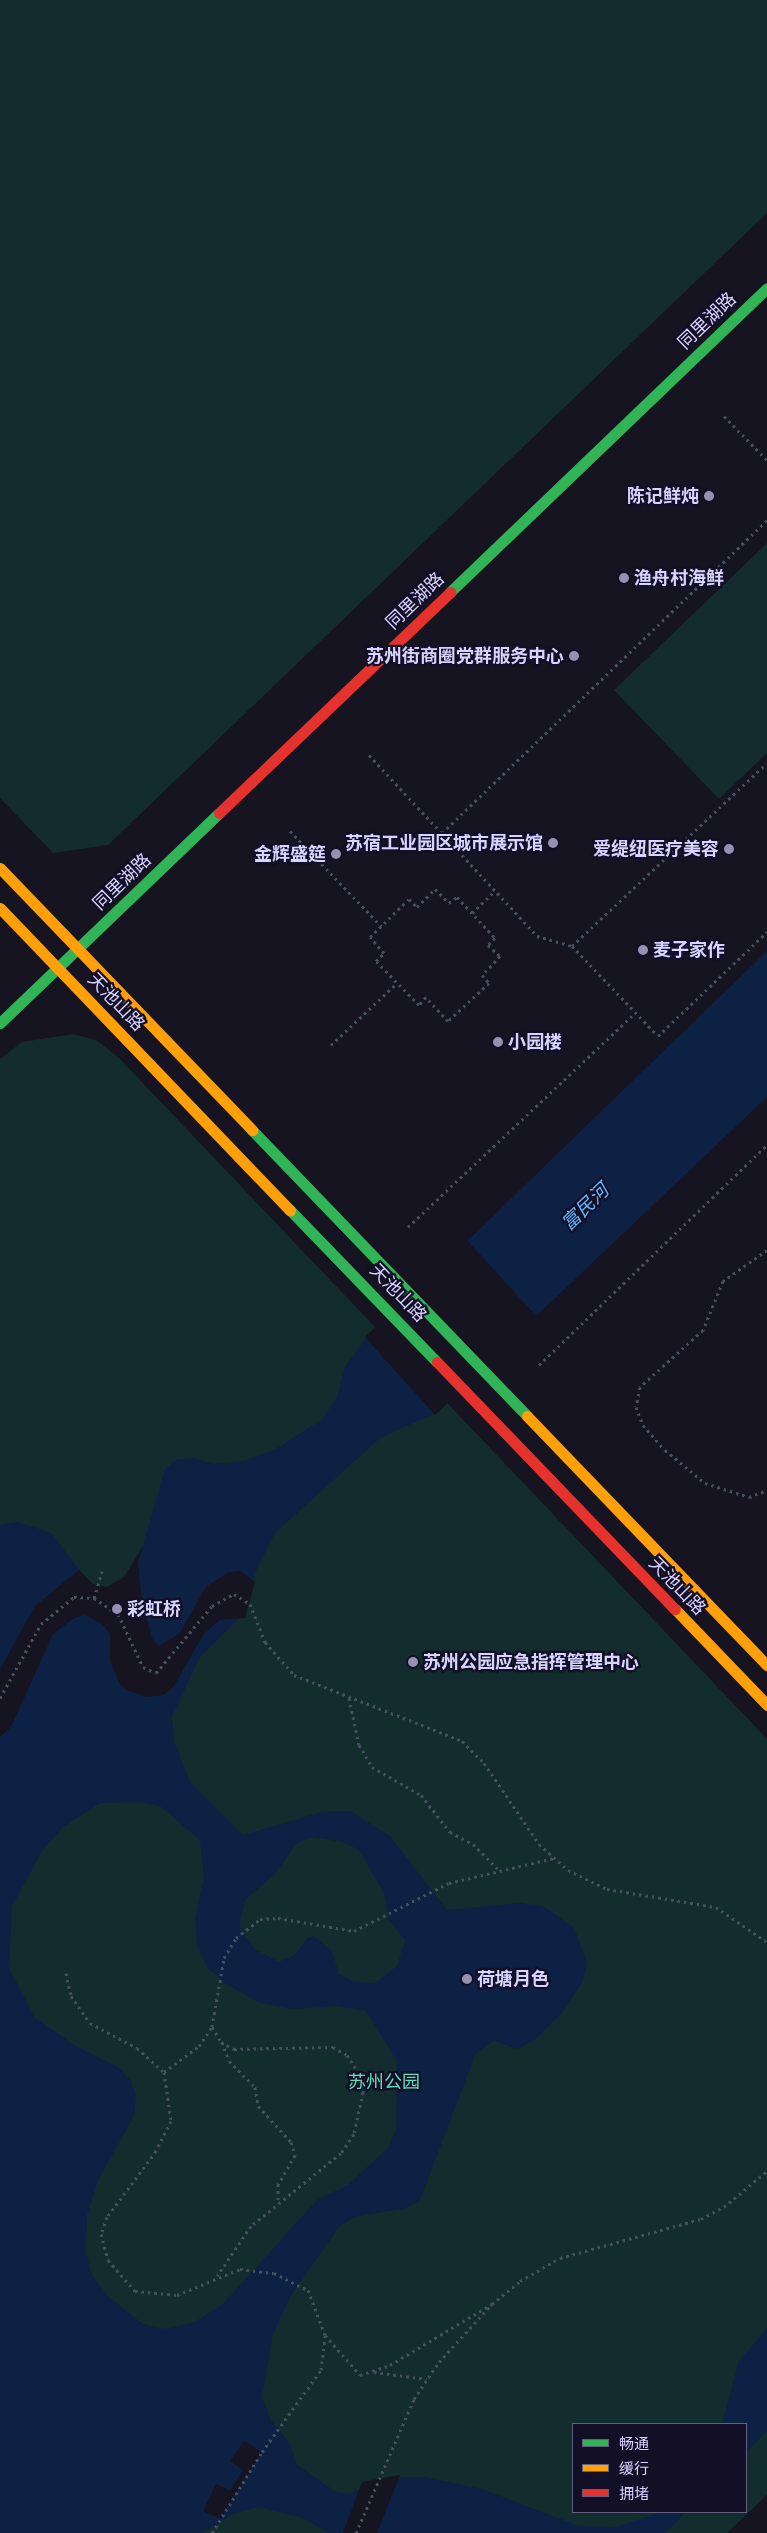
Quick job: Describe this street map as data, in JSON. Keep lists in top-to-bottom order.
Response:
{
  "streets": {
    "street": ["同里湖路", "天池山路"]
  },
  "crossings": [
    ["同里湖路", "天池山路"]
  ],
  "water": ["富民河"],
  "parks": ["苏州公园"],
  "places": [
    "陈记鲜炖",
    "渔舟村海鲜",
    "苏州街商圈党群服务中心",
    "苏宿工业园区城市展示馆",
    "爱缇纽医疗美容",
    "金辉盛筵",
    "麦子家作",
    "小园楼",
    "彩虹桥",
    "苏州公园应急指挥管理中心",
    "荷塘月色"
  ],
  "legend": ["畅通", "缓行", "拥堵"]
}
